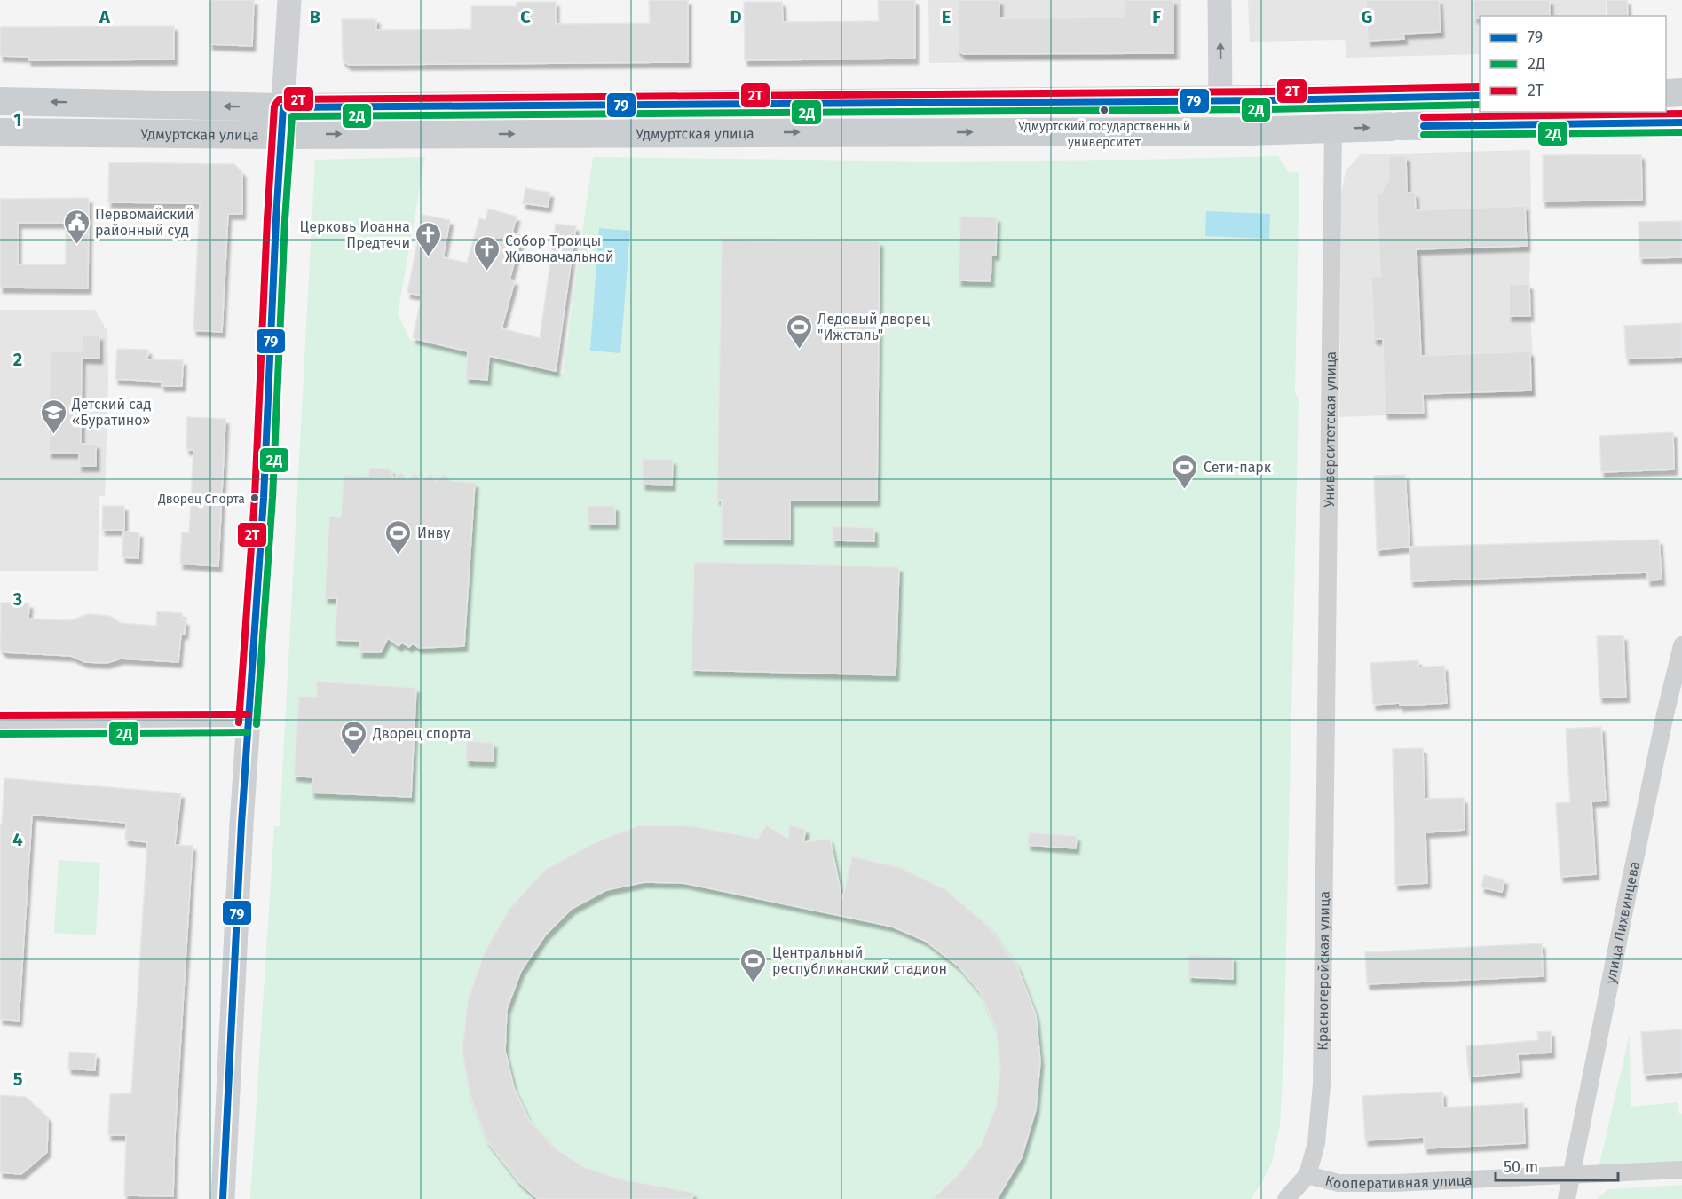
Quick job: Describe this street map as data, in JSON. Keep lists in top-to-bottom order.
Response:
{
  "streets": {
    "main road": ["Удмуртская улица"],
    "street": [
      "Университетская улица",
      "улица Лихвинцева",
      "Красногеройская улица",
      "Кооперативная улица"
    ]
  },
  "crossings": [
    ["Удмуртская улица", "Университетская улица"],
    ["Университетская улица", "Красногеройская улица"],
    ["улица Лихвинцева", "Кооперативная улица"],
    ["Красногеройская улица", "Кооперативная улица"]
  ],
  "places": {
    "other": ["Удмуртский государственный университет", "Дворец Спорта"],
    "public building": ["Первомайский районный суд"],
    "church": ["Церковь Иоанна Предтечи", "Собор Троицы Живоначальной"],
    "sports": [
      "Ледовый дворец \"Ижсталь\"",
      "Сети-парк",
      "Инву",
      "Дворец спорта",
      "Центральный республиканский стадион"
    ],
    "school or university": ["Детский сад «Буратино»"]
  },
  "lines": ["transit line 2Т", "transit line 79", "transit line 2Д"],
  "legend": ["79", "2Д", "2Т"],
  "scale_bar": "50 m",
  "grid": {
    "columns": [
      "A",
      "B",
      "C",
      "D",
      "E",
      "F",
      "G"
    ],
    "rows": [
      "1",
      "2",
      "3",
      "4",
      "5"
    ]
  }
}
